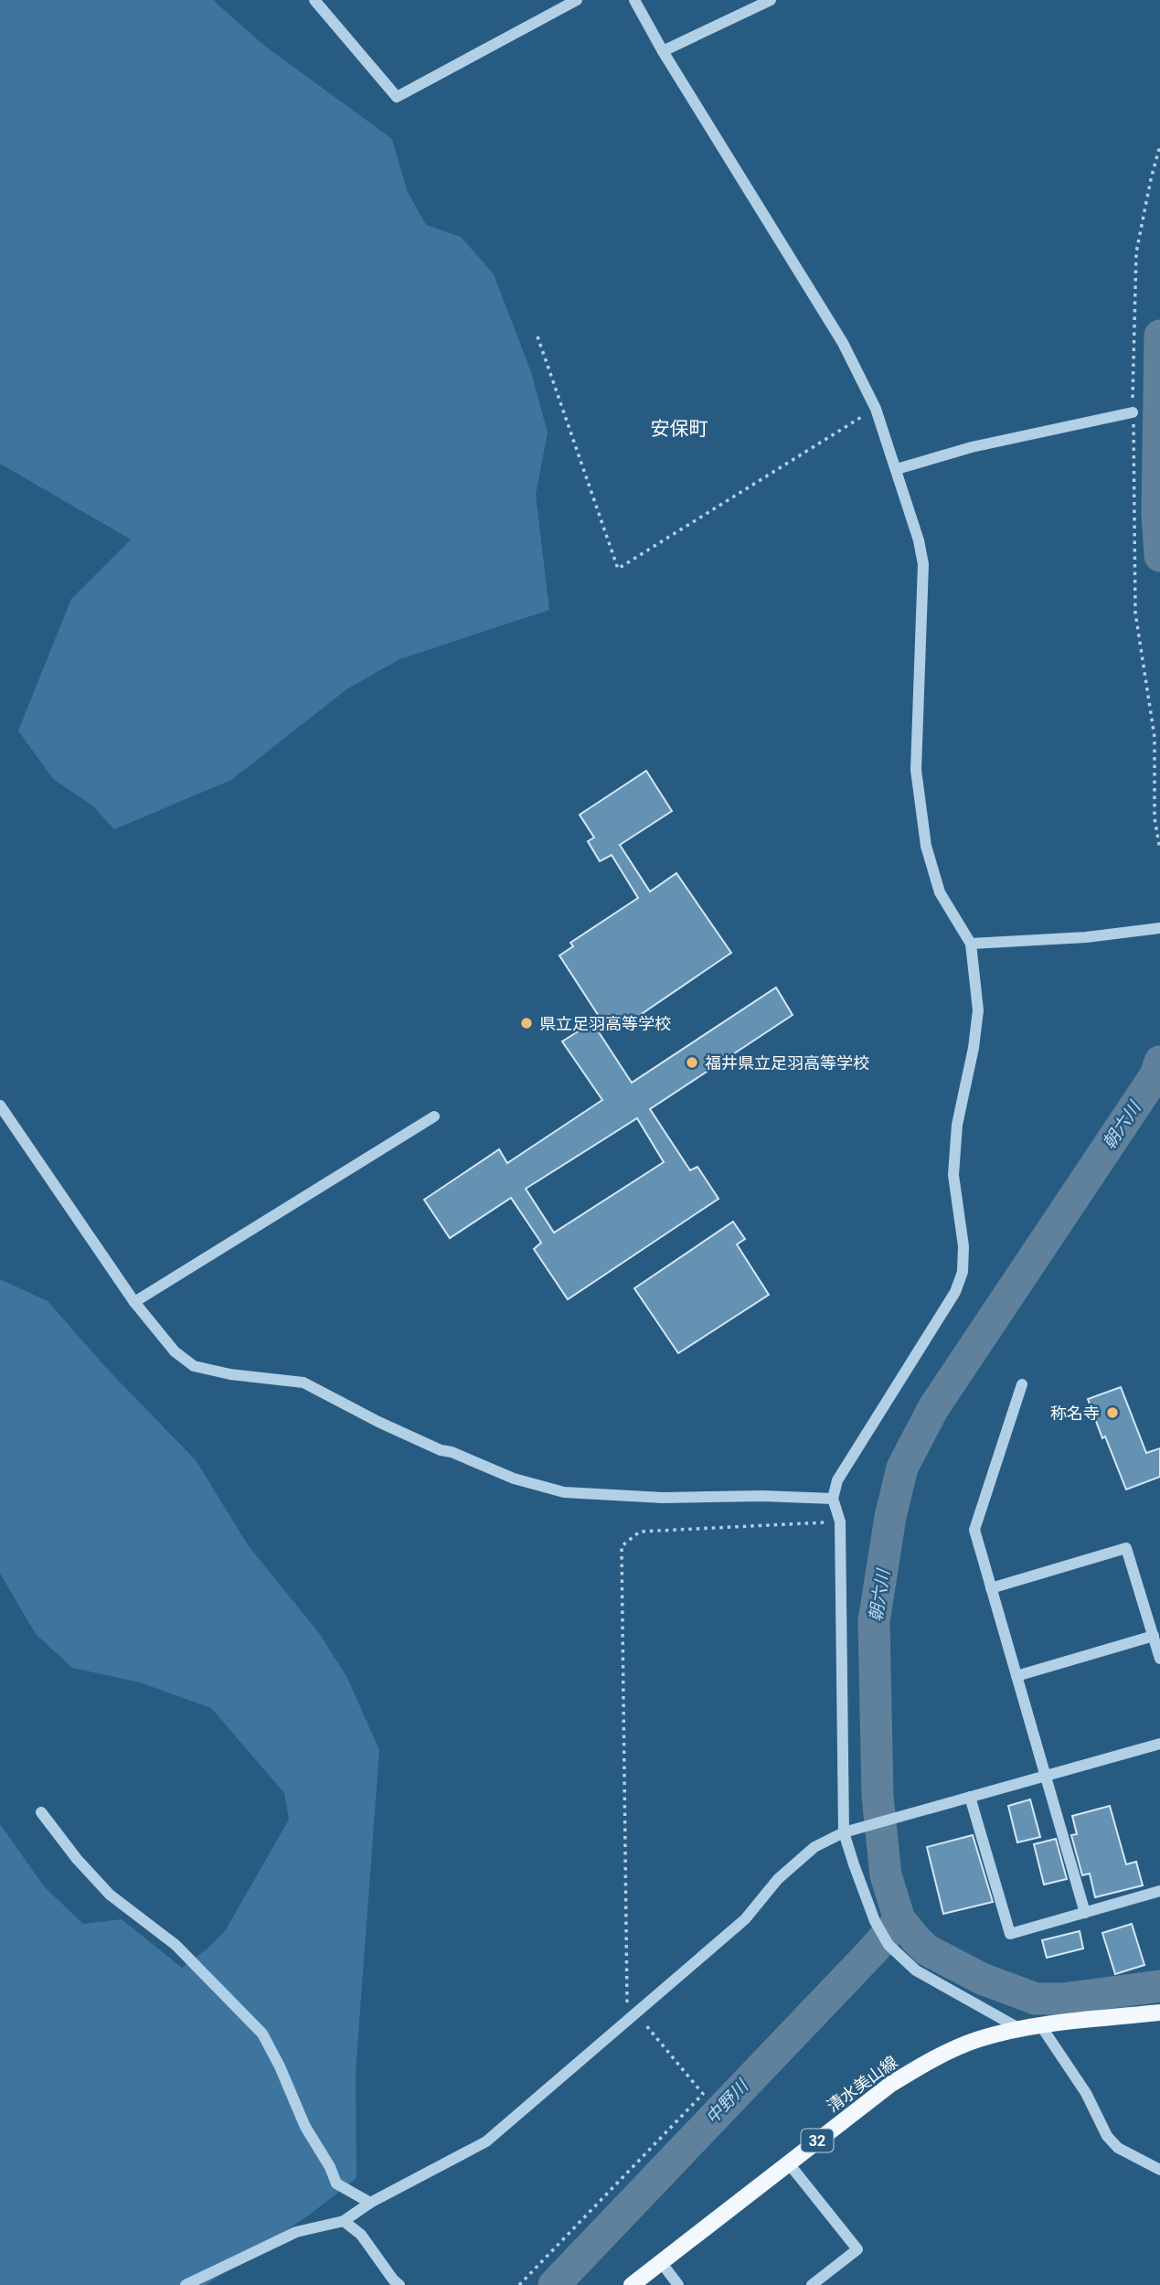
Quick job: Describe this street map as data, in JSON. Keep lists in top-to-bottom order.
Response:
{
  "streets": {
    "main road": ["清水美山線", "32"]
  },
  "districts": ["安保町"],
  "water": ["朝六川", "中野川"],
  "places": ["県立足羽高等学校", "福井県立足羽高等学校", "称名寺"]
}
